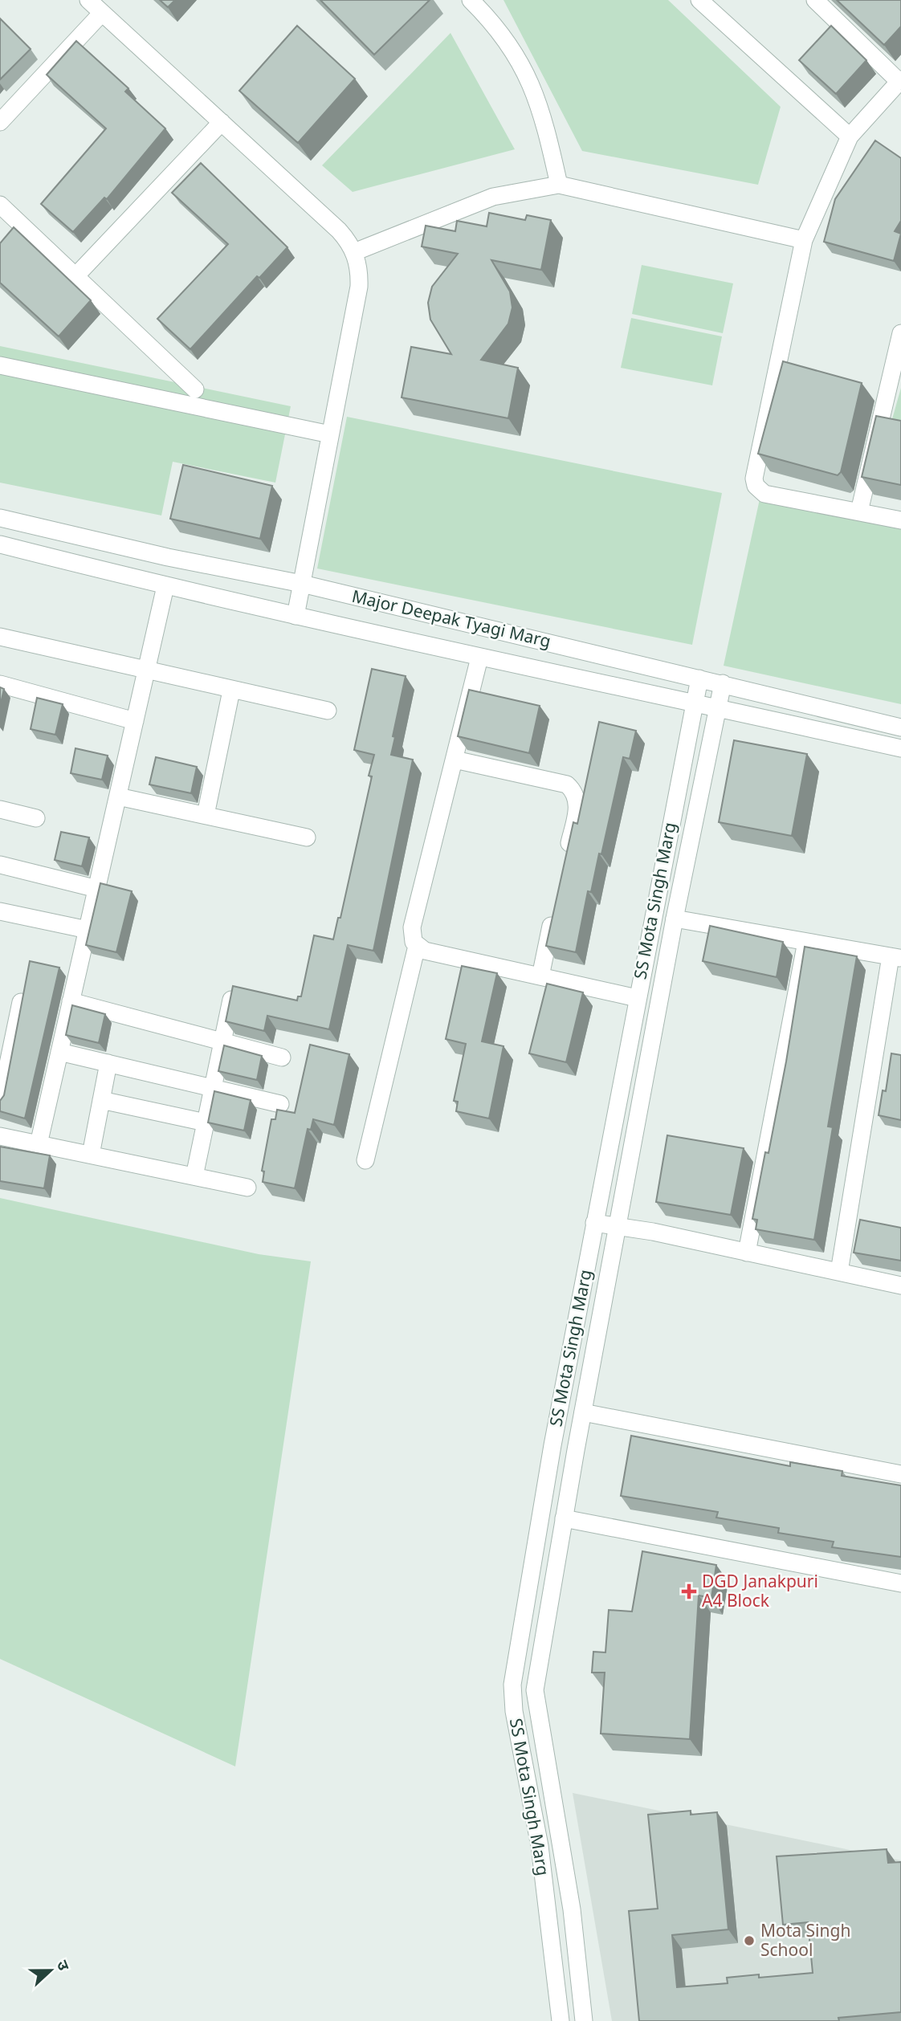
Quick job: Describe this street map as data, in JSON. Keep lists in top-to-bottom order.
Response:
{
  "streets": {
    "street": ["Major Deepak Tyagi Marg", "SS Mota Singh Marg"]
  },
  "crossings": [
    ["Major Deepak Tyagi Marg", "SS Mota Singh Marg"]
  ],
  "places": {
    "health": ["DGD Janakpuri A4 Block"],
    "other": ["Mota Singh School"]
  },
  "north": "right"
}
